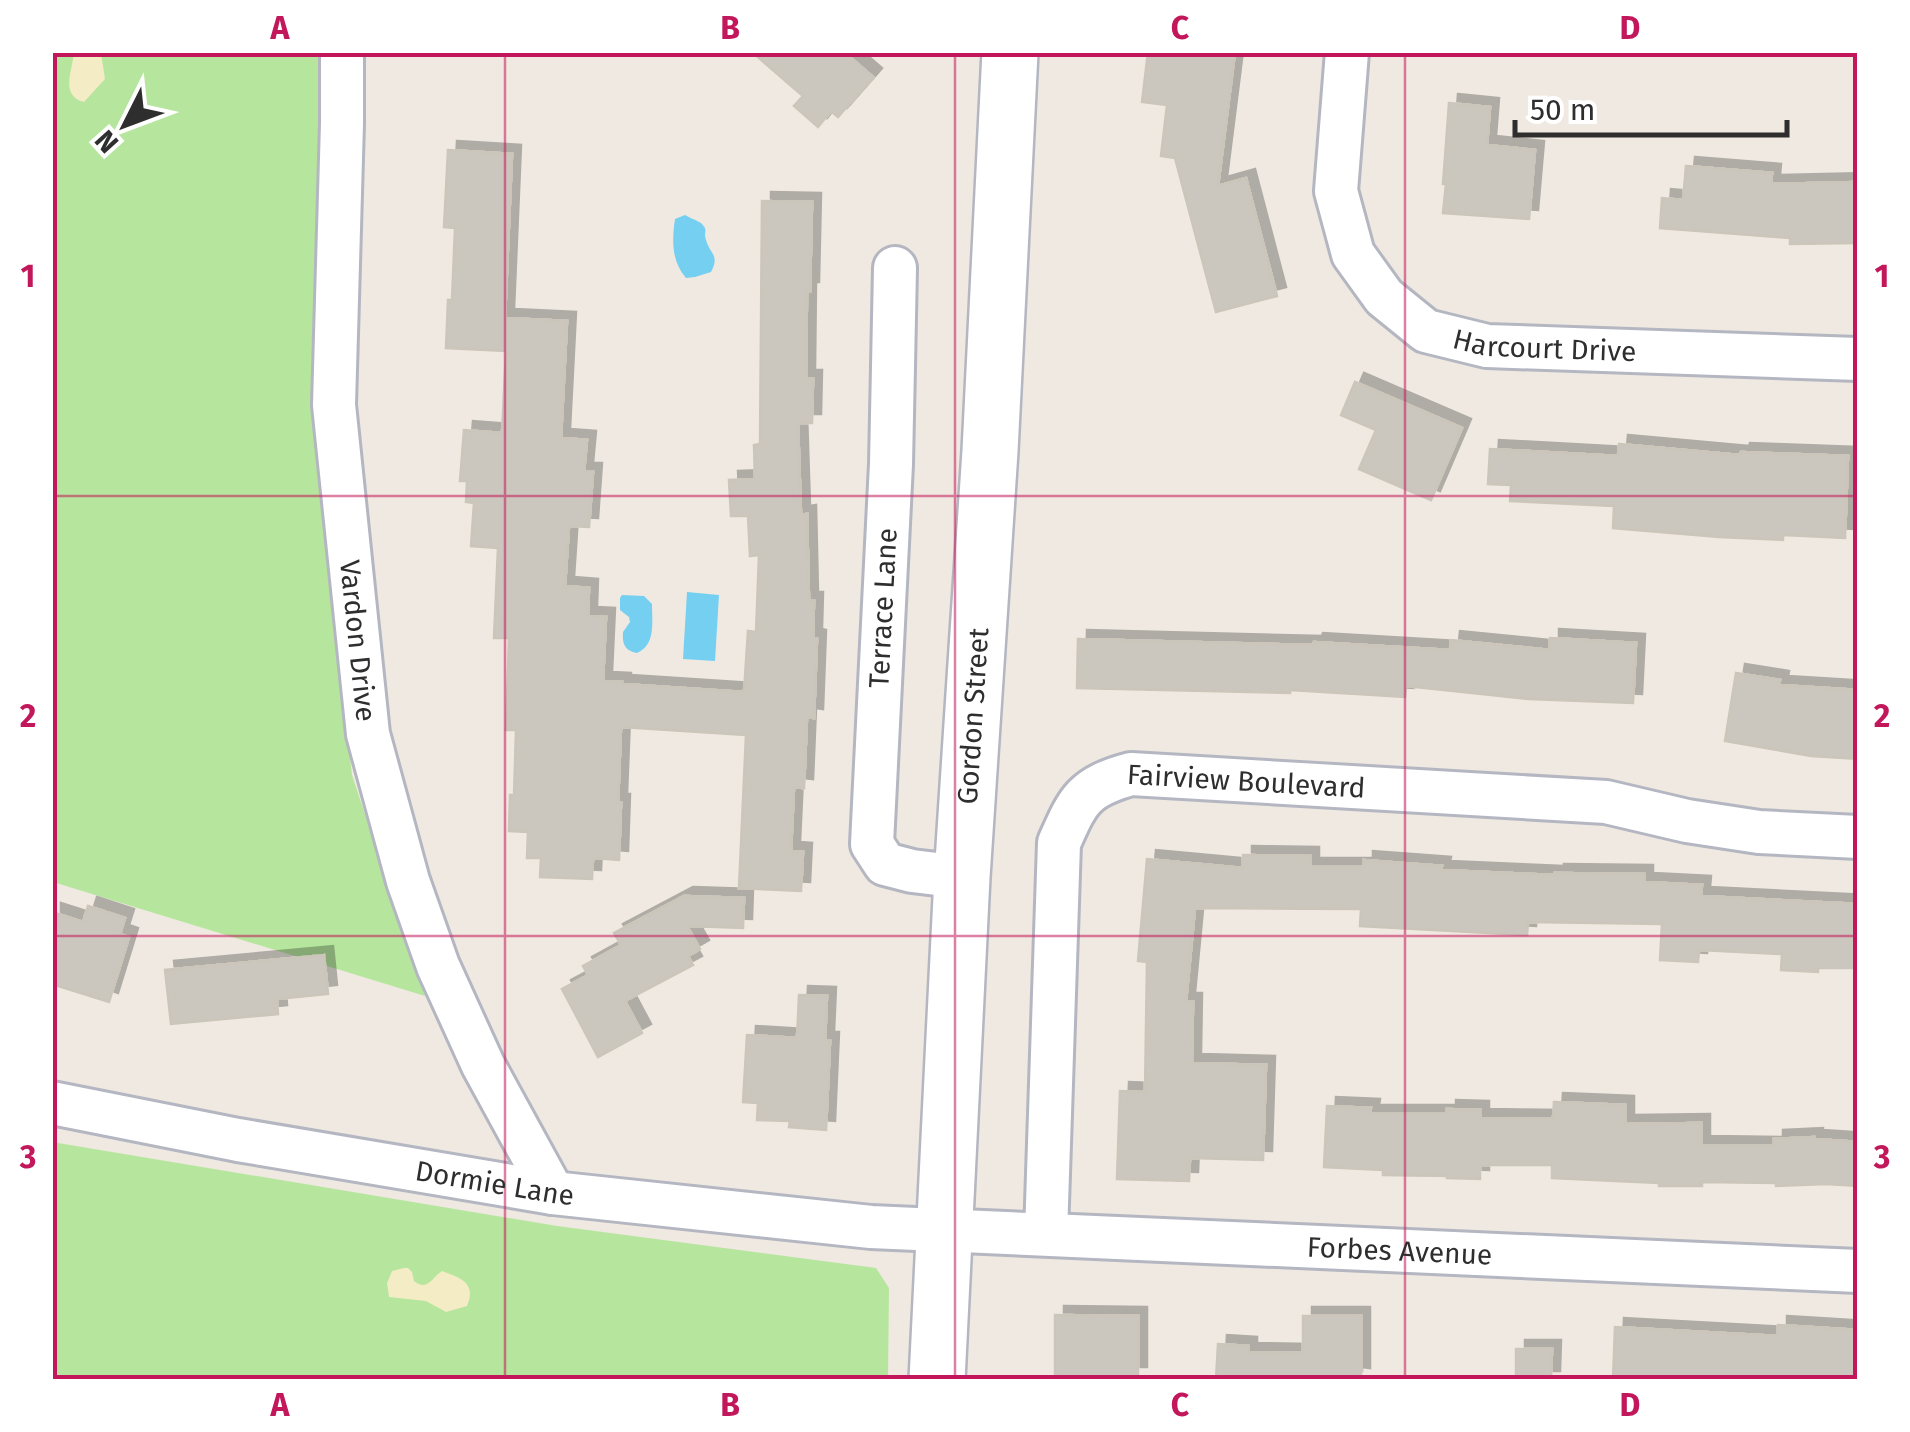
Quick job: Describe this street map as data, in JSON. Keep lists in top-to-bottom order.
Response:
{
  "streets": {
    "main road": ["Gordon Street"],
    "street": [
      "Harcourt Drive",
      "Terrace Lane",
      "Vardon Drive",
      "Fairview Boulevard",
      "Dormie Lane",
      "Forbes Avenue"
    ]
  },
  "crossings": [
    ["Terrace Lane", "Gordon Street"],
    ["Vardon Drive", "Dormie Lane"],
    ["Gordon Street", "Dormie Lane"],
    ["Gordon Street", "Forbes Avenue"],
    ["Fairview Boulevard", "Forbes Avenue"],
    ["Dormie Lane", "Forbes Avenue"]
  ],
  "scale_bar": "50 m",
  "north": "bottom left",
  "grid": {
    "columns": [
      "A",
      "B",
      "C",
      "D"
    ],
    "rows": ["1", "2", "3"]
  }
}
